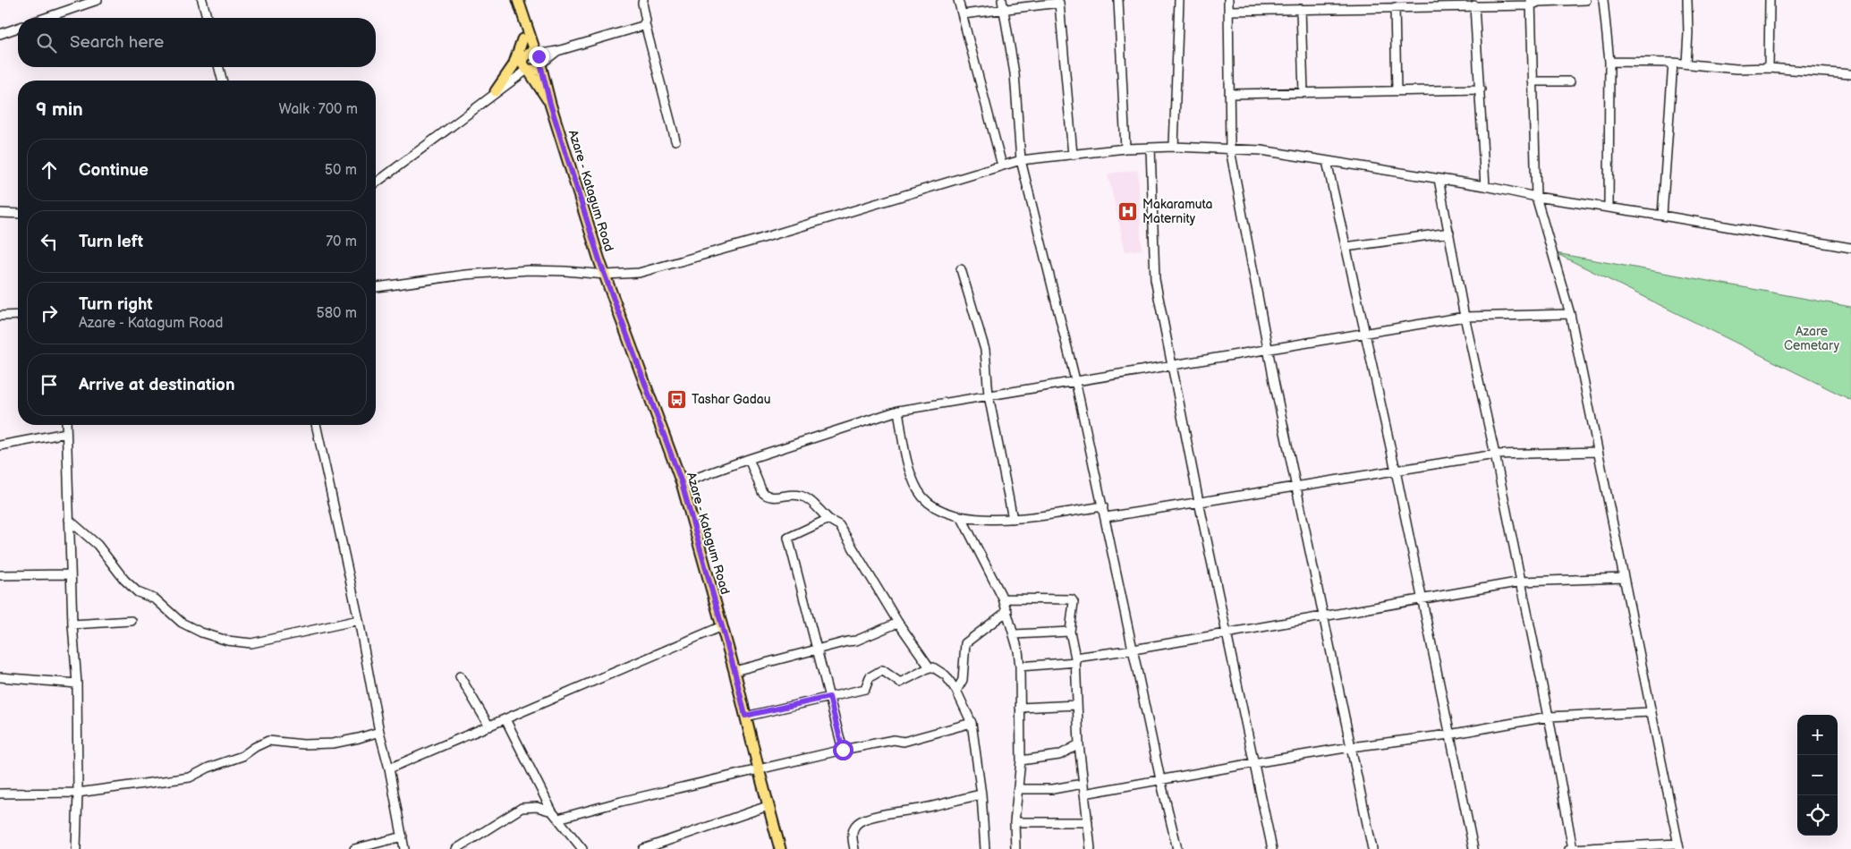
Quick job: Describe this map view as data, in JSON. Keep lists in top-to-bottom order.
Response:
{
  "streets": {
    "main road": ["Azare - Katagum Road"]
  },
  "parks": ["Azare Cemetary"],
  "places": {
    "hospital": ["Makaramuta Maternity"],
    "bus stop": ["Tashar Gadau"]
  },
  "page": {
    "search": "Search here",
    "heading": ["9 min", "Walk · 700 m"],
    "list": [
      ["Continue", "50 m"],
      ["Turn left", "70 m"],
      ["Turn right", "Azare - Katagum Road", "580 m"],
      "Arrive at destination"
    ],
    "map_buttons": ["+", "−"]
  }
}
